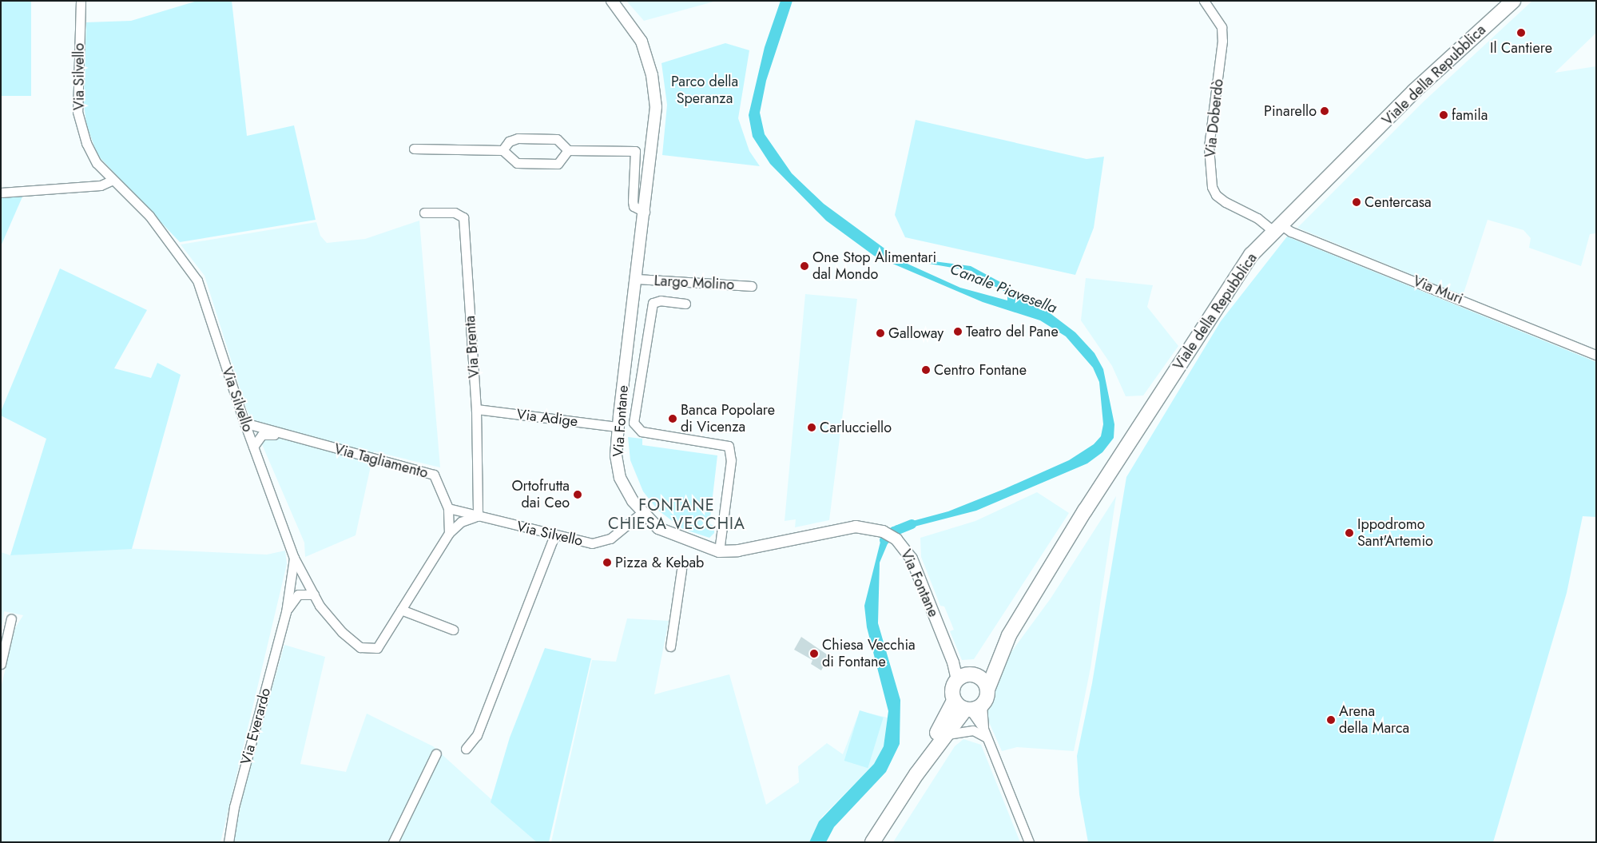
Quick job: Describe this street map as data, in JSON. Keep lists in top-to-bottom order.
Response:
{
  "streets": {
    "main road": ["Viale della Repubblica"],
    "street": [
      "Via Silvello",
      "Via Doberdò",
      "Largo Molino",
      "Via Muri",
      "Via Brenta",
      "Via Adige",
      "Via Fontane",
      "Via Tagliamento",
      "Via Everardo"
    ]
  },
  "crossings": [
    ["Viale della Repubblica", "Via Doberdò"],
    ["Viale della Repubblica", "Via Muri"],
    ["Viale della Repubblica", "Via Fontane"],
    ["Via Silvello", "Via Brenta"],
    ["Via Silvello", "Via Fontane"],
    ["Via Silvello", "Via Tagliamento"],
    ["Via Silvello", "Via Everardo"],
    ["Via Doberdò", "Via Muri"],
    ["Largo Molino", "Via Fontane"],
    ["Via Brenta", "Via Adige"],
    ["Via Adige", "Via Fontane"]
  ],
  "districts": ["FONTANE CHIESA VECCHIA"],
  "water": ["Canale Piavesella"],
  "parks": ["Parco della Speranza"],
  "places": [
    "Il Cantiere",
    "Pinarello",
    "famila",
    "Centercasa",
    "One Stop Alimentari dal Mondo",
    "Teatro del Pane",
    "Galloway",
    "Centro Fontane",
    "Banca Popolare di Vicenza",
    "Carlucciello",
    "Ortofrutta dai Ceo",
    "Ippodromo Sant'Artemio",
    "Pizza & Kebab",
    "Chiesa Vecchia di Fontane",
    "Arena della Marca"
  ]
}
